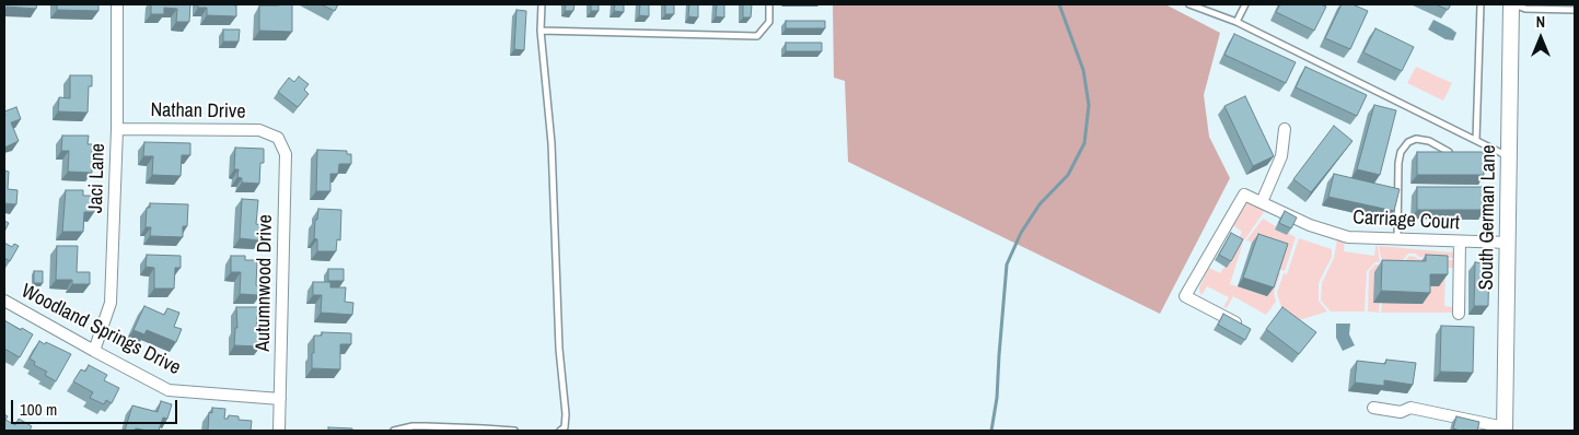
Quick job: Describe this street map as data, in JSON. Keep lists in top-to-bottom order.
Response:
{
  "streets": {
    "street": [
      "Nathan Drive",
      "Jaci Lane",
      "South German Lane",
      "Carriage Court",
      "Autumnwood Drive",
      "Woodland Springs Drive"
    ]
  },
  "crossings": [
    ["Nathan Drive", "Jaci Lane"],
    ["Nathan Drive", "Autumnwood Drive"],
    ["Jaci Lane", "Woodland Springs Drive"],
    ["South German Lane", "Carriage Court"],
    ["Autumnwood Drive", "Woodland Springs Drive"]
  ],
  "scale_bar": "100 m",
  "north": "top"
}
